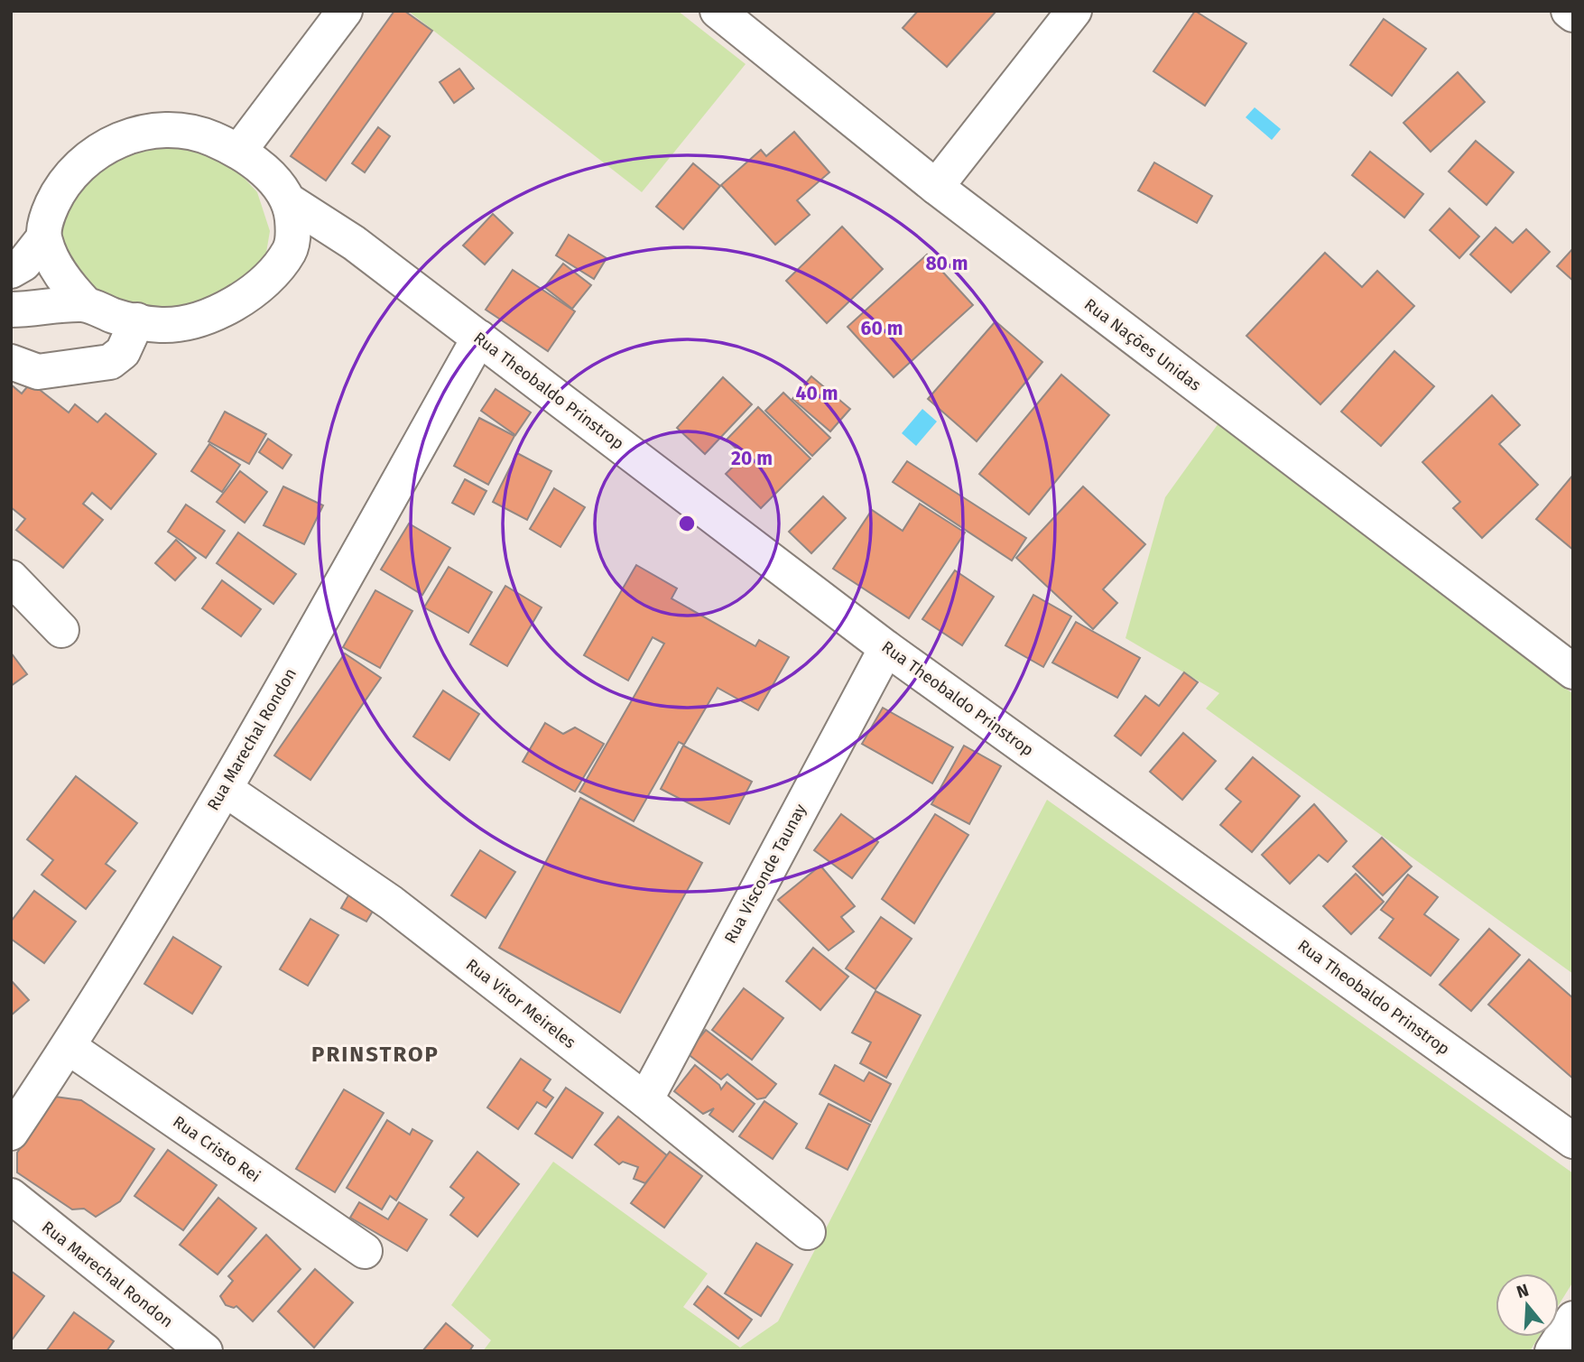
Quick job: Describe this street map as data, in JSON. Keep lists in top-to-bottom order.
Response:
{
  "streets": {
    "street": [
      "Rua Nações Unidas",
      "Rua Theobaldo Prinstrop",
      "Rua Marechal Rondon",
      "Rua Visconde Taunay",
      "Rua Vitor Meireles",
      "Rua Cristo Rei"
    ]
  },
  "crossings": [
    ["Rua Theobaldo Prinstrop", "Rua Marechal Rondon"],
    ["Rua Theobaldo Prinstrop", "Rua Visconde Taunay"],
    ["Rua Marechal Rondon", "Rua Vitor Meireles"],
    ["Rua Marechal Rondon", "Rua Cristo Rei"],
    ["Rua Visconde Taunay", "Rua Vitor Meireles"]
  ],
  "districts": ["PRINSTROP"],
  "north": "top",
  "rings": [
    "80 m",
    "60 m",
    "40 m",
    "20 m"
  ]
}
